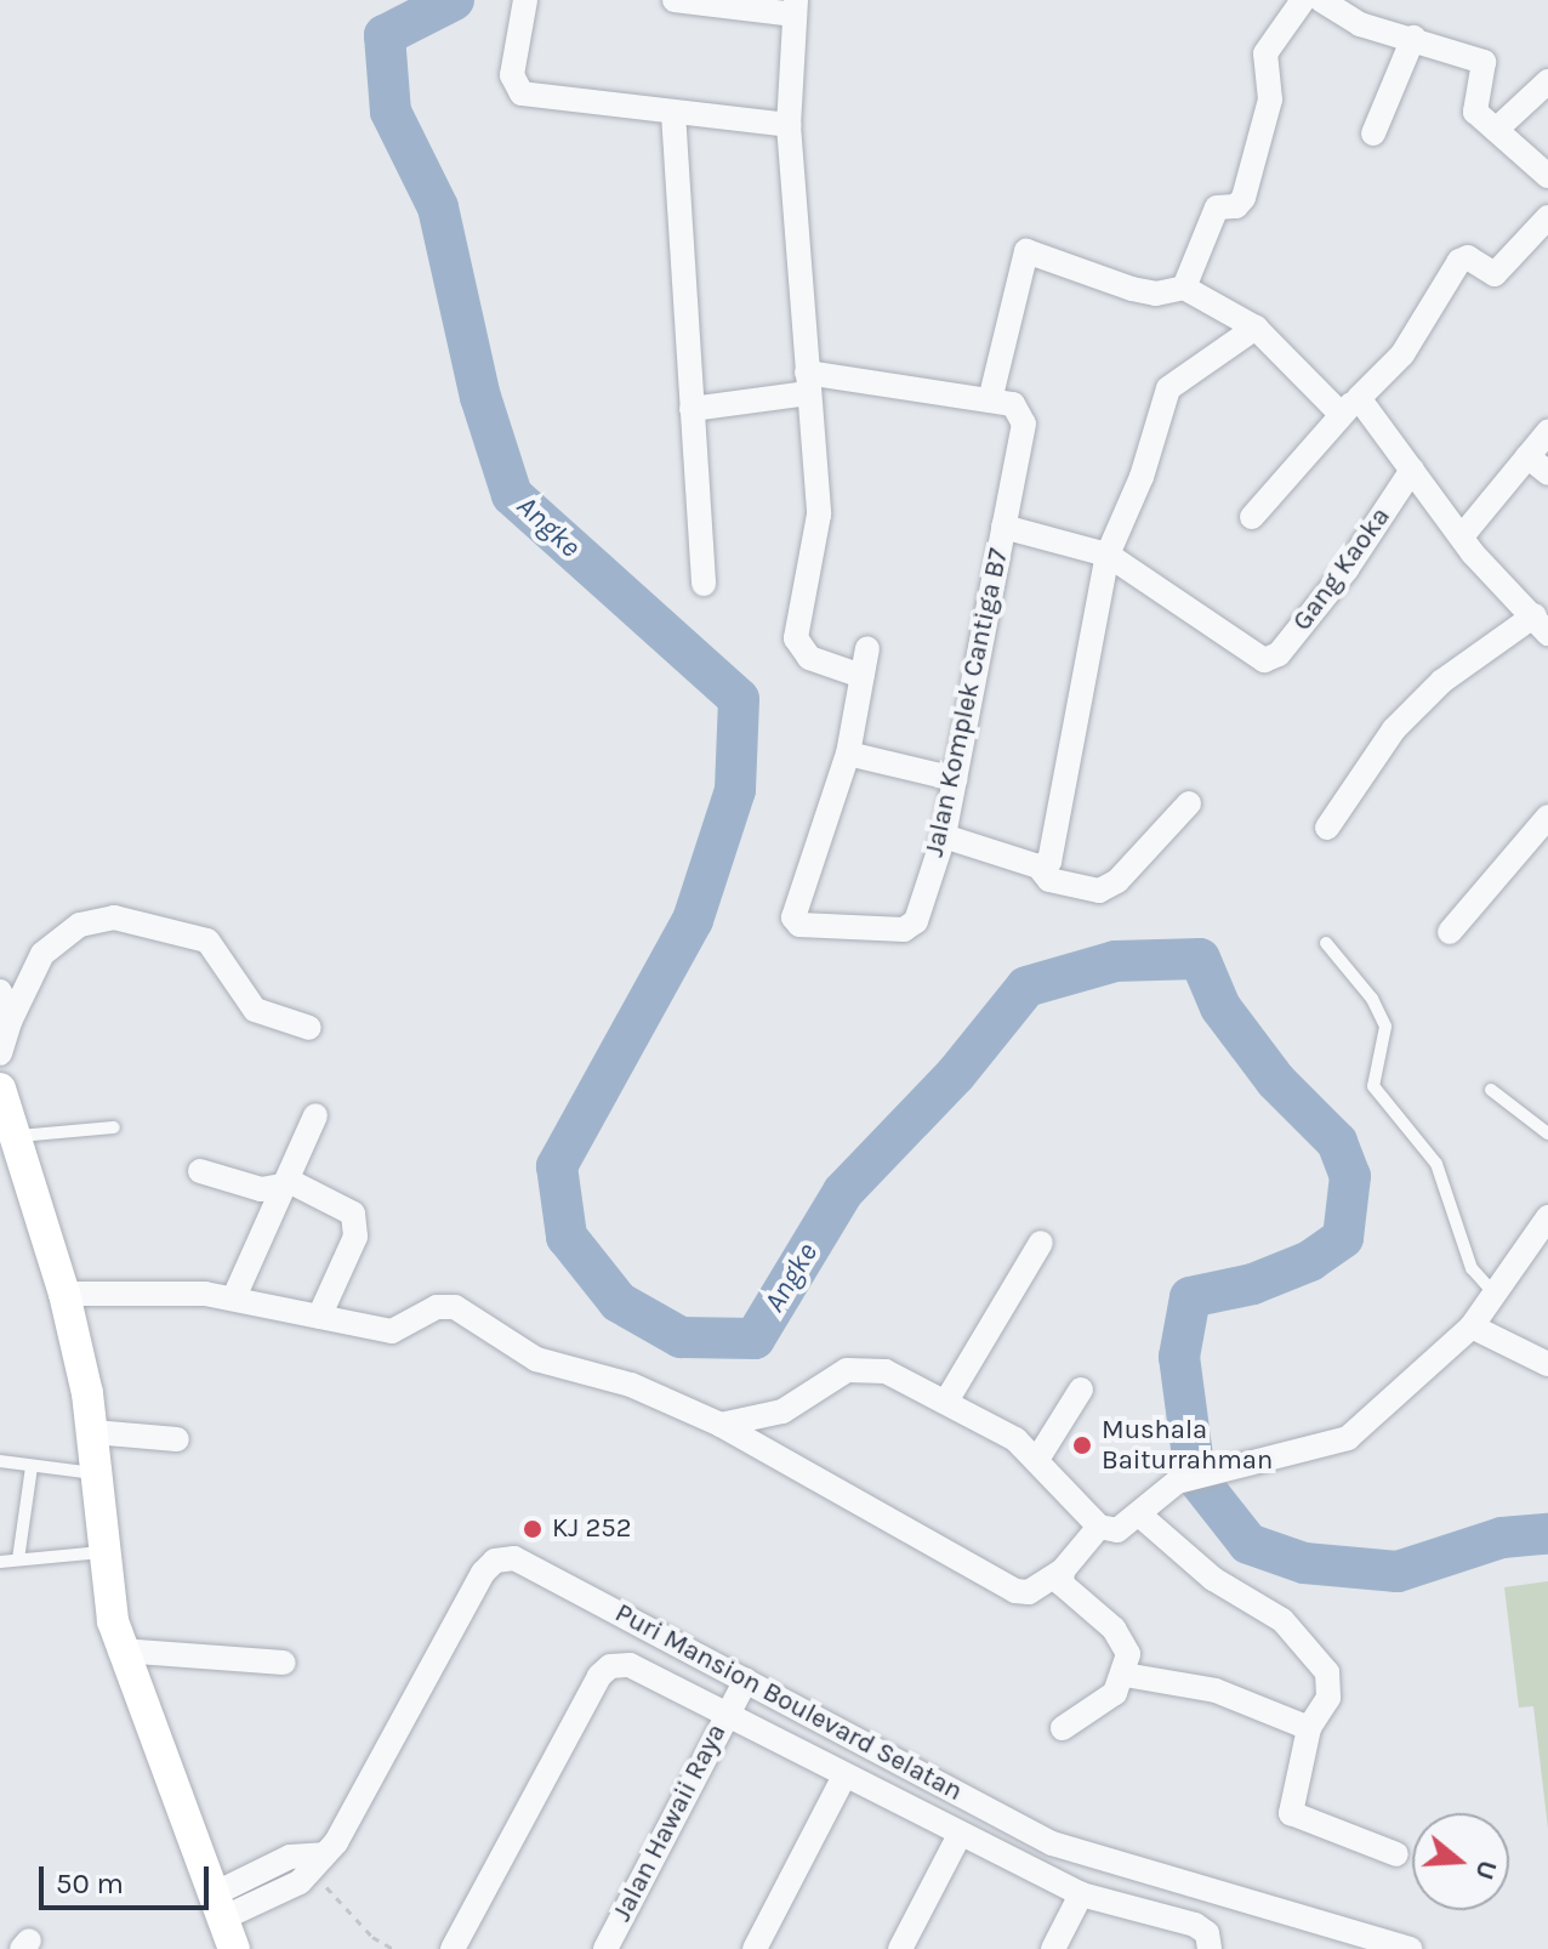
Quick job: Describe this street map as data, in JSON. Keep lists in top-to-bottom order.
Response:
{
  "streets": {
    "street": [
      "Gang Kaoka",
      "Jalan Komplek Cantiga B7",
      "Puri Mansion Boulevard Selatan",
      "Jalan Hawaii Raya"
    ]
  },
  "crossings": [
    ["Puri Mansion Boulevard Selatan", "Jalan Hawaii Raya"]
  ],
  "water": ["Angke"],
  "places": ["Mushala Baiturrahman", "KJ 252"],
  "scale_bar": "50 m",
  "north": "right"
}
